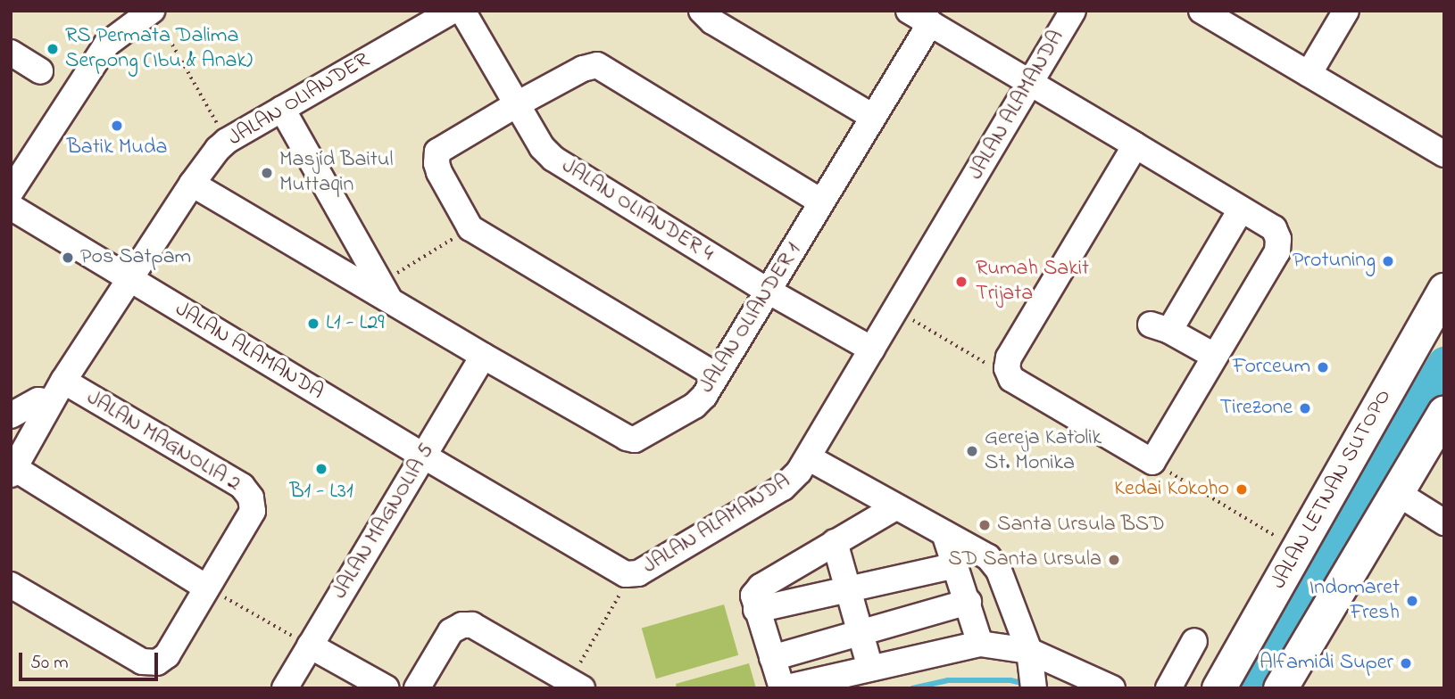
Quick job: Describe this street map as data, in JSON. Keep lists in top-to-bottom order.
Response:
{
  "streets": {
    "main road": ["JALAN LETNAN SUTOPO"],
    "street": [
      "JALAN OLIANDER",
      "JALAN ALAMANDA",
      "JALAN OLIANDER 4",
      "JALAN OLIANDER 1",
      "JALAN MAGNOLIA 2",
      "JALAN MAGNOLIA 5"
    ]
  },
  "crossings": [
    ["JALAN OLIANDER", "JALAN ALAMANDA"],
    ["JALAN OLIANDER", "JALAN OLIANDER 1"],
    ["JALAN OLIANDER", "JALAN MAGNOLIA 2"],
    ["JALAN ALAMANDA", "JALAN OLIANDER 4"],
    ["JALAN ALAMANDA", "JALAN MAGNOLIA 5"],
    ["JALAN OLIANDER 4", "JALAN OLIANDER 1"],
    ["JALAN OLIANDER 1", "JALAN MAGNOLIA 5"]
  ],
  "places": [
    "RS Permata Dalima Serpong (Ibu & Anak)",
    "Batik Muda",
    "Masjid Baitul Muttaqin",
    "Pos Satpam",
    "Protuning",
    "Rumah Sakit Trijata",
    "L1 - L29",
    "Forceum",
    "Tirezone",
    "Gereja Katolik St. Monika",
    "B1 - L31",
    "Kedai Kokoho",
    "Santa Ursula BSD",
    "SD Santa Ursula",
    "Indomaret Fresh",
    "Alfamidi Super"
  ],
  "scale_bar": "50 m"
}
